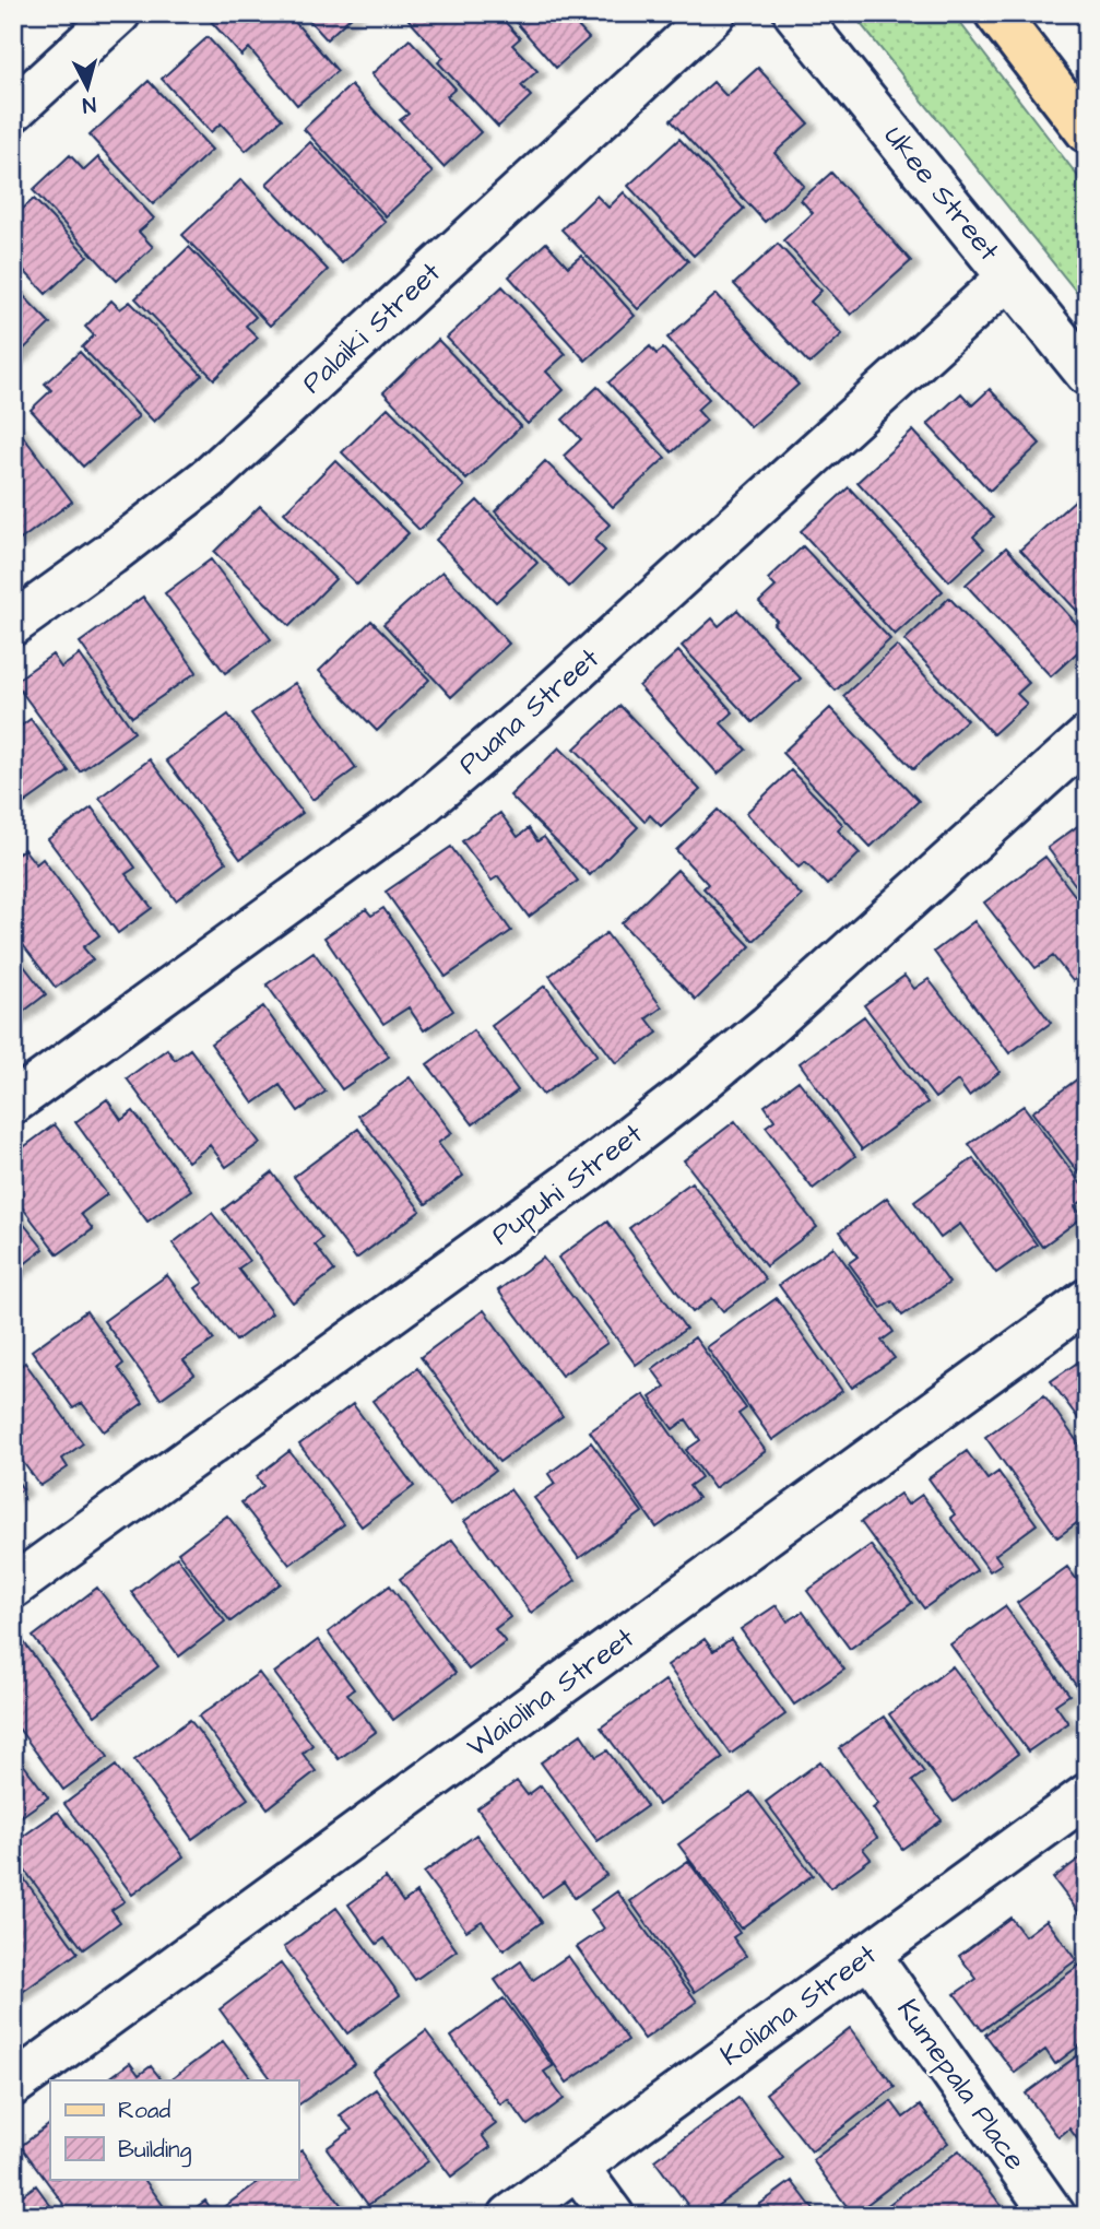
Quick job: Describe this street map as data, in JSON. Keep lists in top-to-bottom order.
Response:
{
  "streets": {
    "street": [
      "Ukee Street",
      "Palaiki Street",
      "Puana Street",
      "Pupuhi Street",
      "Waiolina Street",
      "Koliana Street",
      "Kumepala Place"
    ]
  },
  "crossings": [
    ["Ukee Street", "Puana Street"],
    ["Koliana Street", "Kumepala Place"]
  ],
  "legend": ["Road", "Building"],
  "north": "bottom"
}
